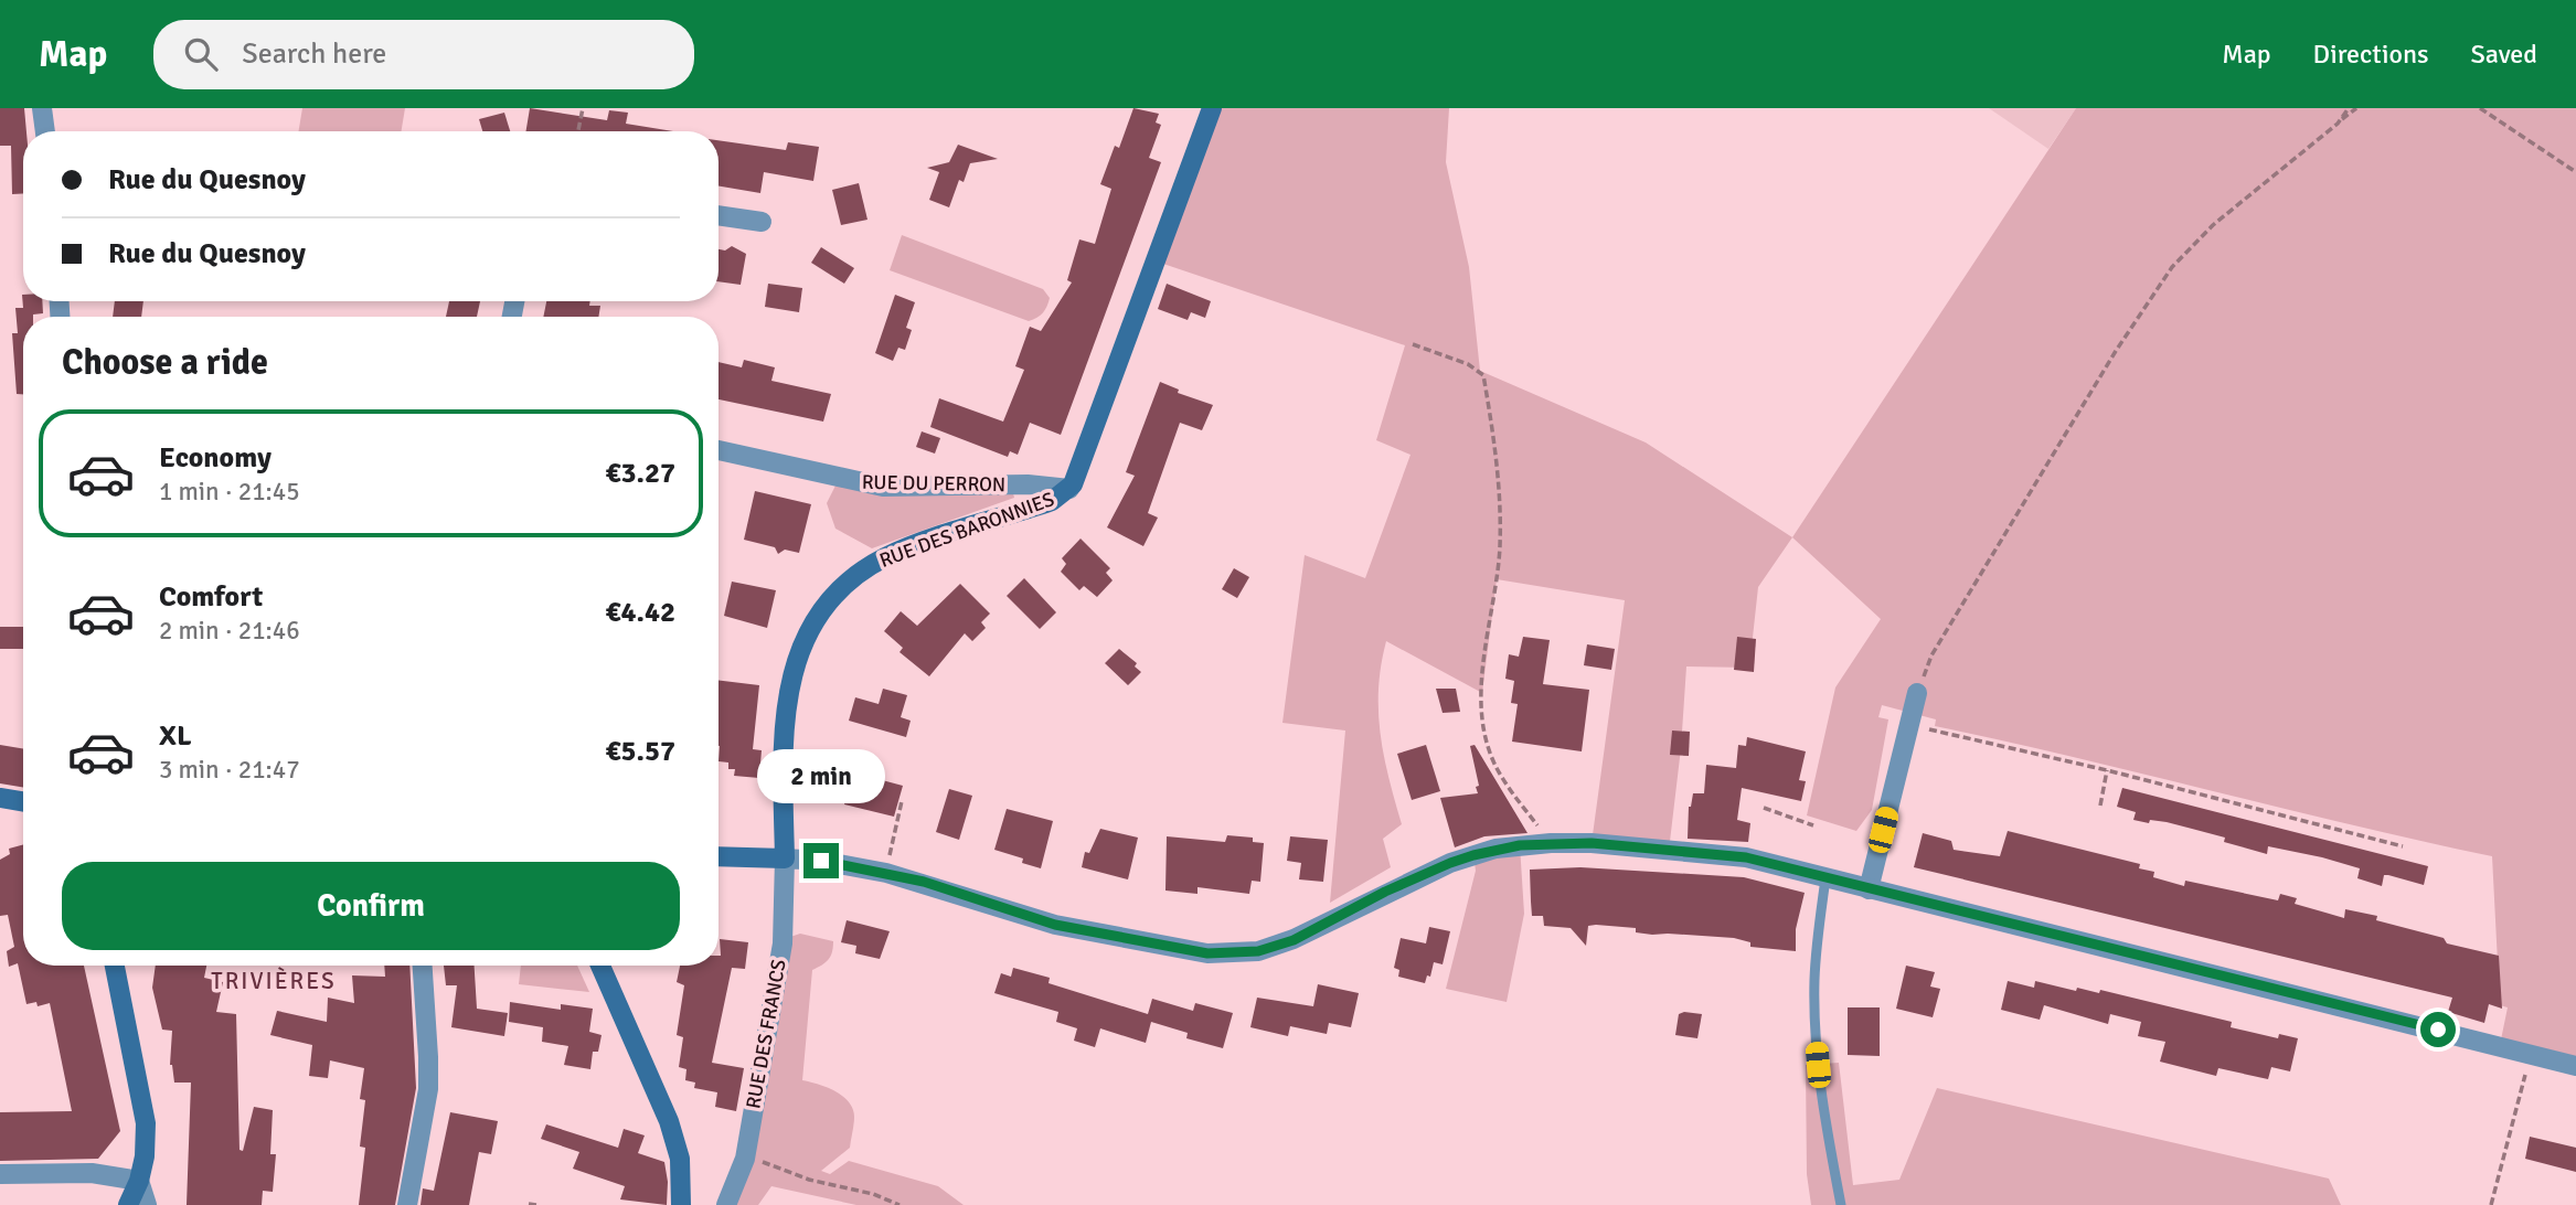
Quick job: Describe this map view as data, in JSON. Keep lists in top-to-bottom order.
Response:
{
  "streets": {
    "street": ["RUE DU PERRON", "RUE DES BARONNIES", "RUE DES FRANCS"]
  },
  "crossings": [
    ["RUE DU PERRON", "RUE DES BARONNIES"],
    ["RUE DES BARONNIES", "RUE DES FRANCS"]
  ],
  "districts": ["TRIVIÈRES"],
  "page": {
    "header": "Map",
    "search": "Search here",
    "nav": ["Map", "Directions", "Saved"],
    "banner": ["Rue du Quesnoy", "Rue du Quesnoy"],
    "heading": "Choose a ride",
    "list": [
      {
        "name": "Economy",
        "note": "1 min · 21:45",
        "value": "€3.27"
      },
      {
        "name": "Comfort",
        "note": "2 min · 21:46",
        "value": "€4.42"
      },
      {
        "name": "XL",
        "note": "3 min · 21:47",
        "value": "€5.57"
      }
    ],
    "bubble": "2 min",
    "buttons": "Confirm"
  }
}
